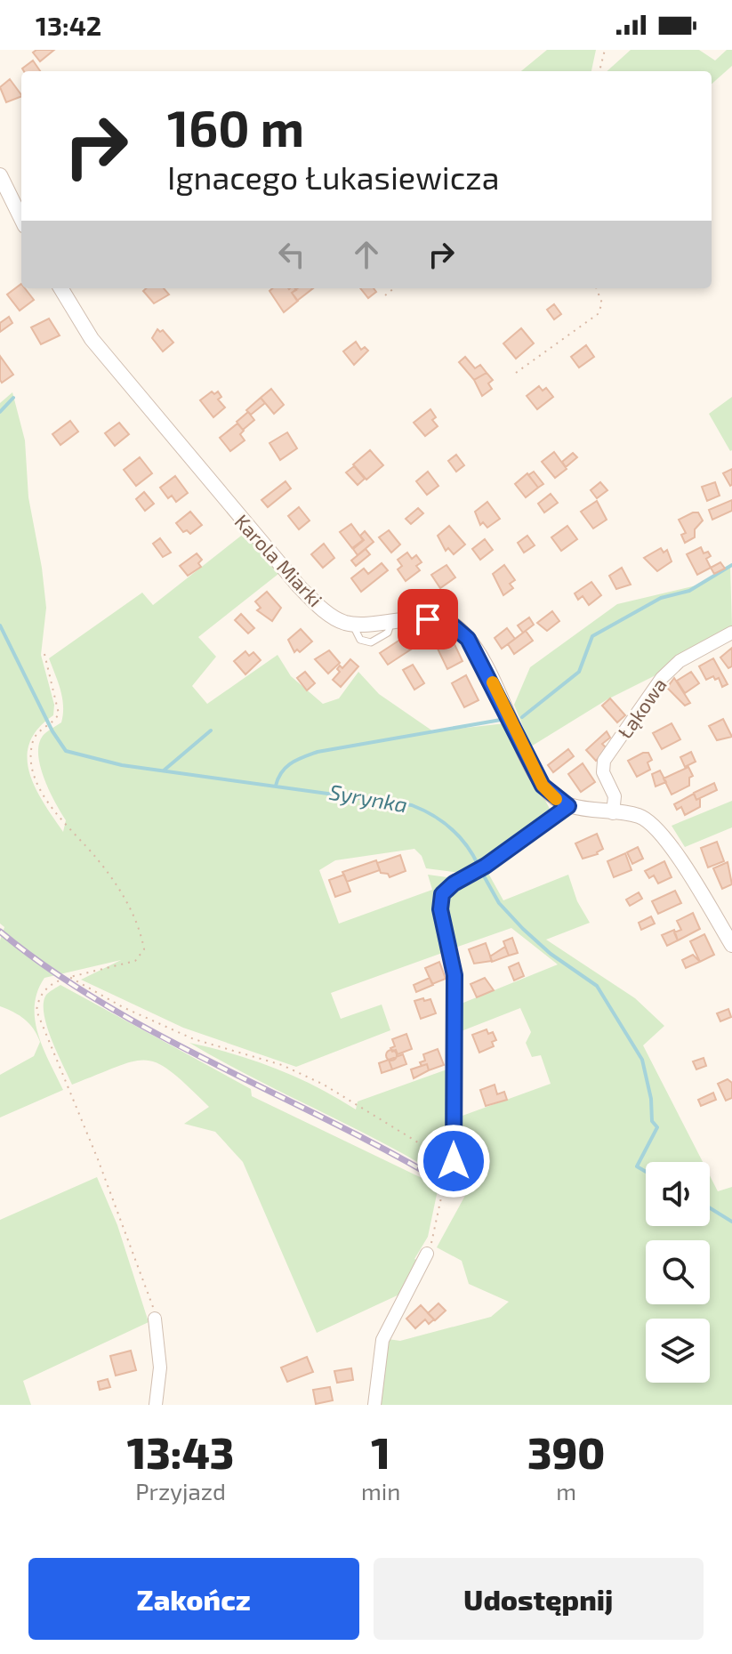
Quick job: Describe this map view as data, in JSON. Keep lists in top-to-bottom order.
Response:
{
  "streets": {
    "street": ["Karola Miarki", "Łąkowa"]
  },
  "water": ["Syrynka"],
  "page": {
    "status": "13:42",
    "turn": ["160 m", "Ignacego Łukasiewicza"],
    "eta": [
      "13:43",
      "Przyjazd",
      "1",
      "min",
      "390",
      "m"
    ],
    "buttons": ["Zakończ", "Udostępnij"]
  }
}
